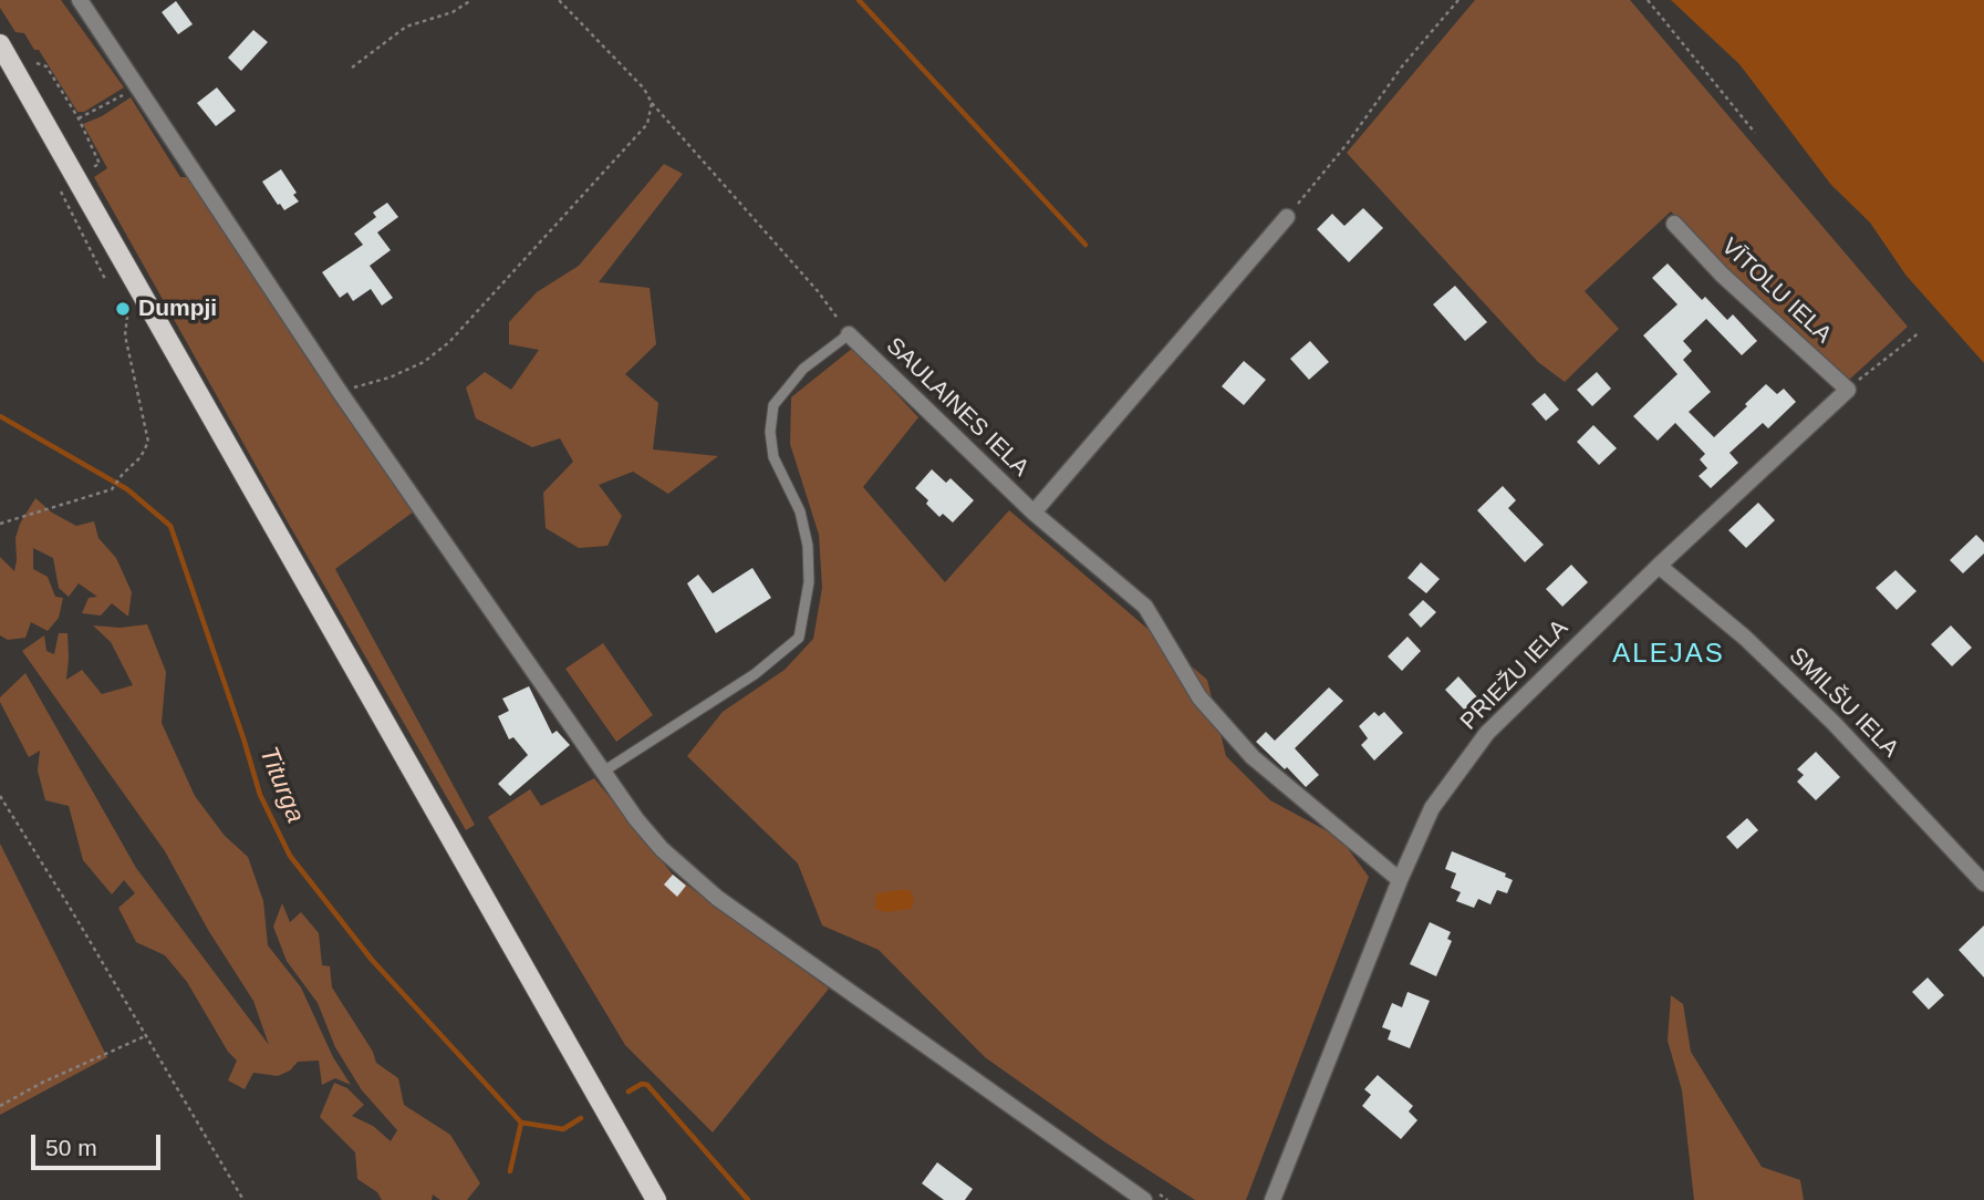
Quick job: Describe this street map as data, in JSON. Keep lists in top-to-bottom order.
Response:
{
  "streets": {
    "street": [
      "VĪTOLU IELA",
      "SAULAINES IELA",
      "PRIEŽU IELA",
      "SMILŠU IELA"
    ]
  },
  "crossings": [
    ["VĪTOLU IELA", "PRIEŽU IELA"],
    ["SAULAINES IELA", "PRIEŽU IELA"],
    ["PRIEŽU IELA", "SMILŠU IELA"]
  ],
  "districts": ["ALEJAS"],
  "water": ["Titurga"],
  "places": ["Dumpji"],
  "scale_bar": "50 m"
}
